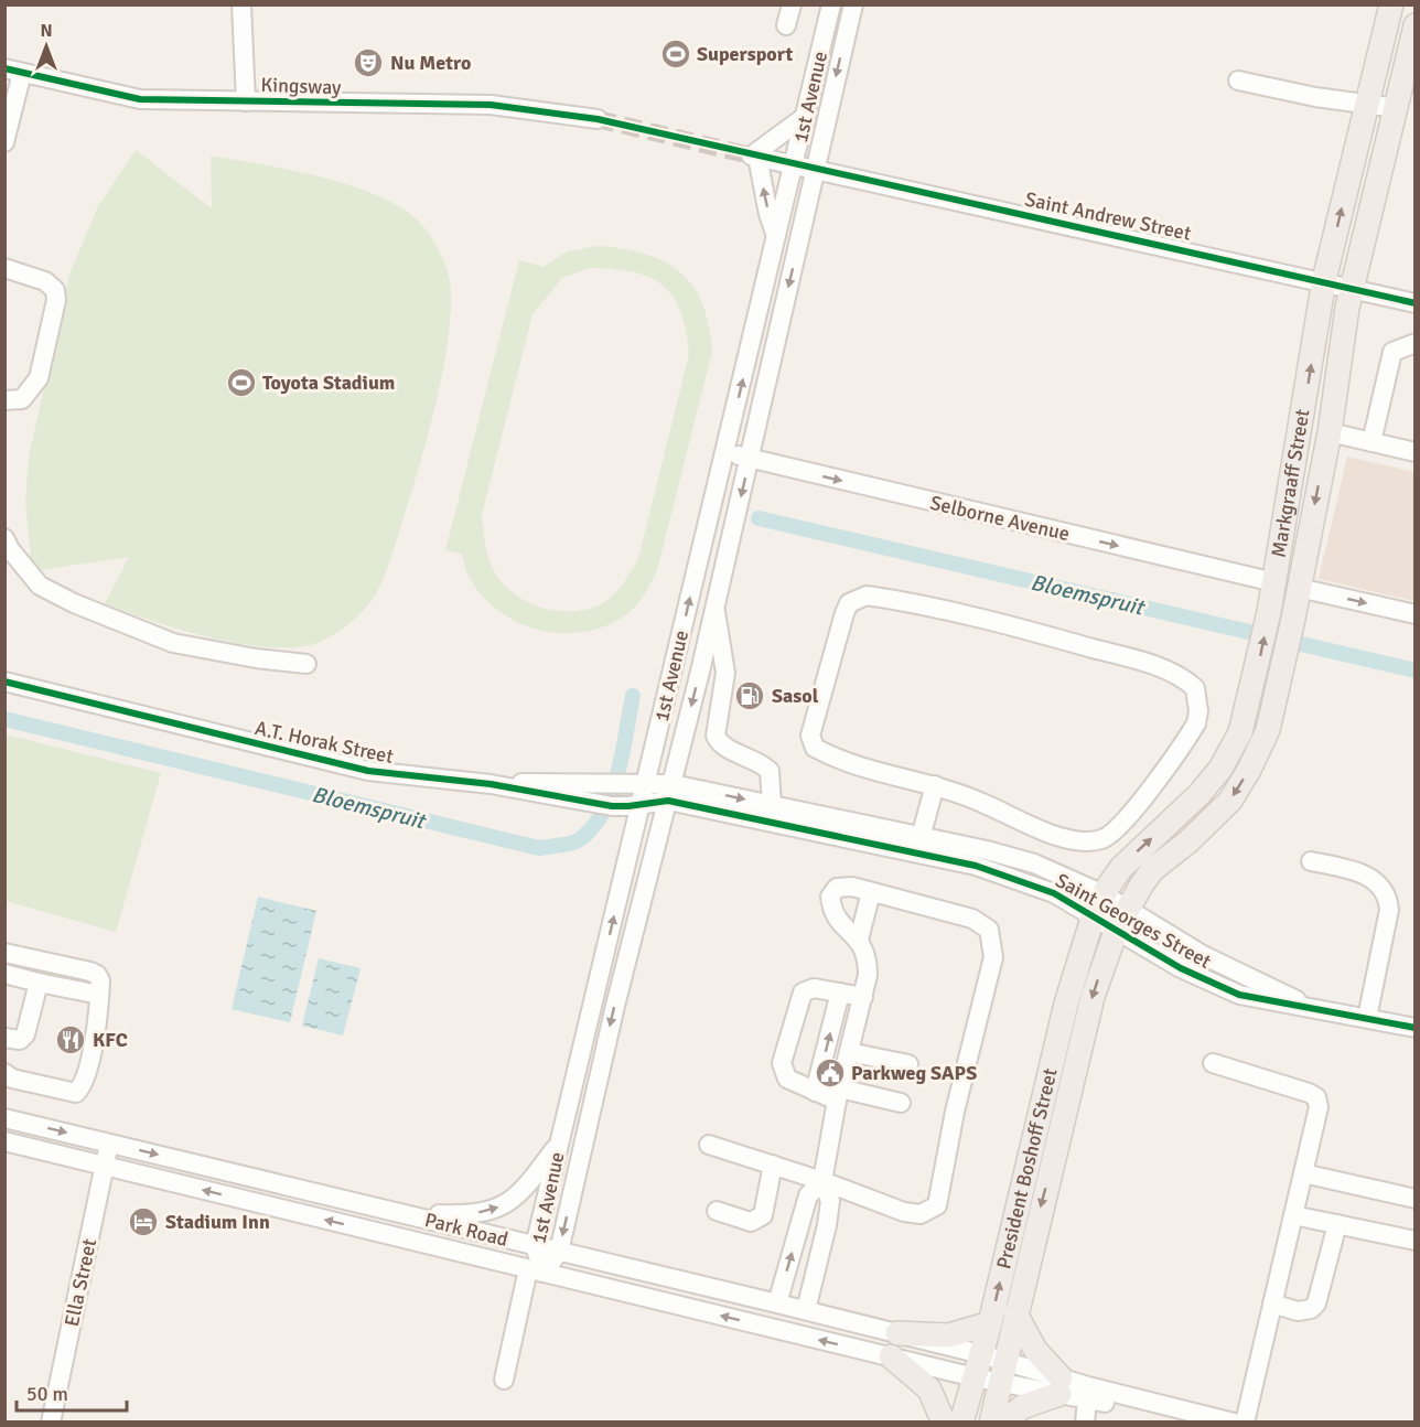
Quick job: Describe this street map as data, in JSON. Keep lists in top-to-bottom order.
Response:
{
  "streets": {
    "main road": ["Markgraaff Street", "President Boshoff Street"],
    "street": [
      "Kingsway",
      "1st Avenue",
      "Saint Andrew Street",
      "Selborne Avenue",
      "A.T. Horak Street",
      "Saint Georges Street",
      "Park Road",
      "Ella Street"
    ]
  },
  "crossings": [
    ["1st Avenue", "Saint Andrew Street"],
    ["1st Avenue", "Selborne Avenue"],
    ["1st Avenue", "A.T. Horak Street"],
    ["1st Avenue", "Saint Georges Street"],
    ["1st Avenue", "Park Road"],
    ["Saint Andrew Street", "Markgraaff Street"],
    ["Markgraaff Street", "Selborne Avenue"],
    ["Markgraaff Street", "Saint Georges Street"],
    ["Markgraaff Street", "President Boshoff Street"],
    ["A.T. Horak Street", "Saint Georges Street"],
    ["Saint Georges Street", "President Boshoff Street"],
    ["President Boshoff Street", "Park Road"],
    ["Park Road", "Ella Street"]
  ],
  "one_way": ["Selborne Avenue"],
  "water": ["Bloemspruit"],
  "places": {
    "sports": ["Supersport", "Toyota Stadium"],
    "theatre": ["Nu Metro"],
    "fuel station": ["Sasol"],
    "restaurant": ["KFC"],
    "public building": ["Parkweg SAPS"],
    "hotel": ["Stadium Inn"]
  },
  "scale_bar": "50 m",
  "north": "top"
}
